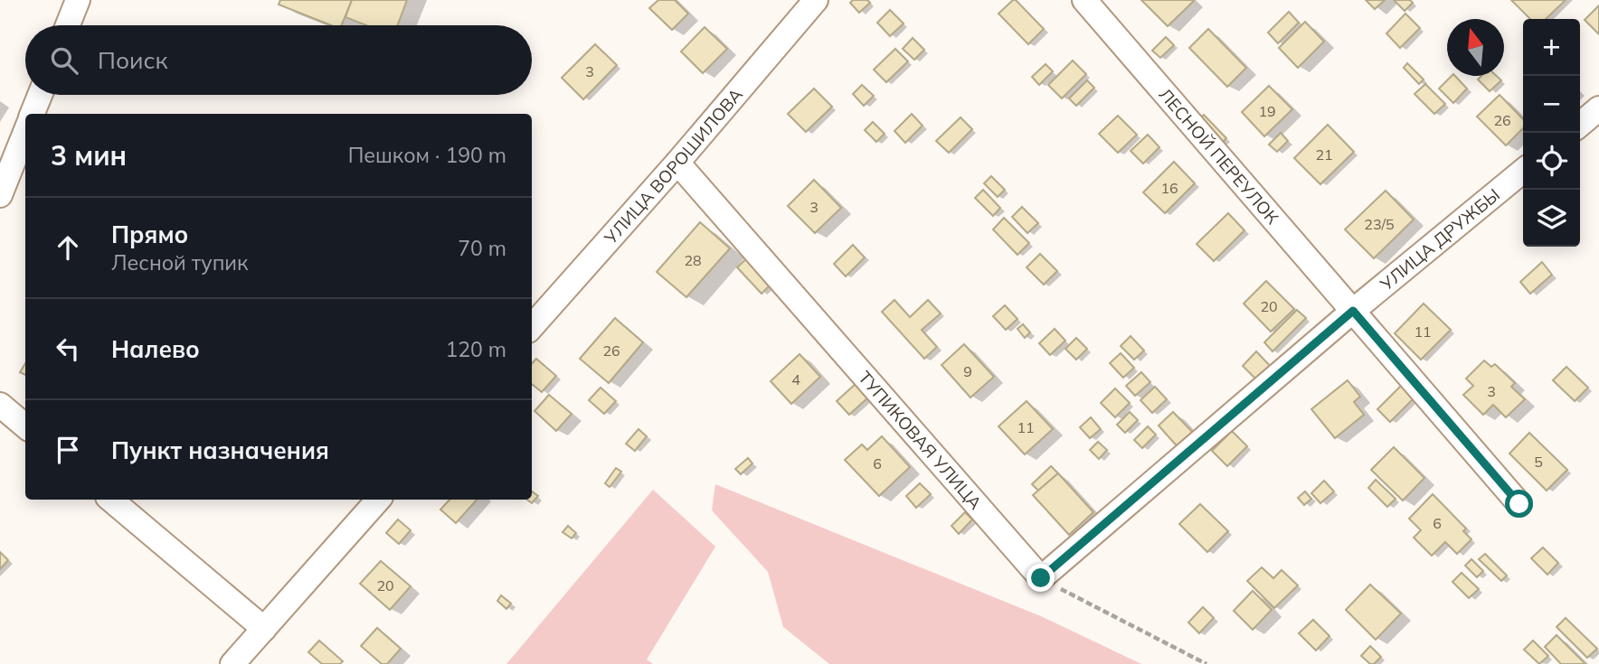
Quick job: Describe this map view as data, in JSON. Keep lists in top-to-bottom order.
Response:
{
  "streets": {
    "street": [
      "ЛЕСНОЙ ПЕРЕУЛОК",
      "УЛИЦА ВОРОШИЛОВА",
      "УЛИЦА ДРУЖБЫ",
      "ТУПИКОВАЯ УЛИЦА"
    ]
  },
  "crossings": [
    ["ЛЕСНОЙ ПЕРЕУЛОК", "УЛИЦА ДРУЖБЫ"],
    ["УЛИЦА ВОРОШИЛОВА", "ТУПИКОВАЯ УЛИЦА"],
    ["УЛИЦА ДРУЖБЫ", "ТУПИКОВАЯ УЛИЦА"]
  ],
  "house_numbers": [
    "3",
    "19",
    "26",
    "21",
    "16",
    "3",
    "23/5",
    "28",
    "20",
    "11",
    "26",
    "9",
    "4",
    "3",
    "11",
    "5",
    "6",
    "6",
    "20"
  ],
  "north": "top",
  "page": {
    "map_buttons": ["+", "−"],
    "search": "Поиск",
    "heading": ["3 мин", "Пешком · 190 m"],
    "list": [
      ["Прямо", "Лесной тупик", "70 m"],
      ["Налево", "120 m"],
      "Пункт назначения"
    ]
  }
}
